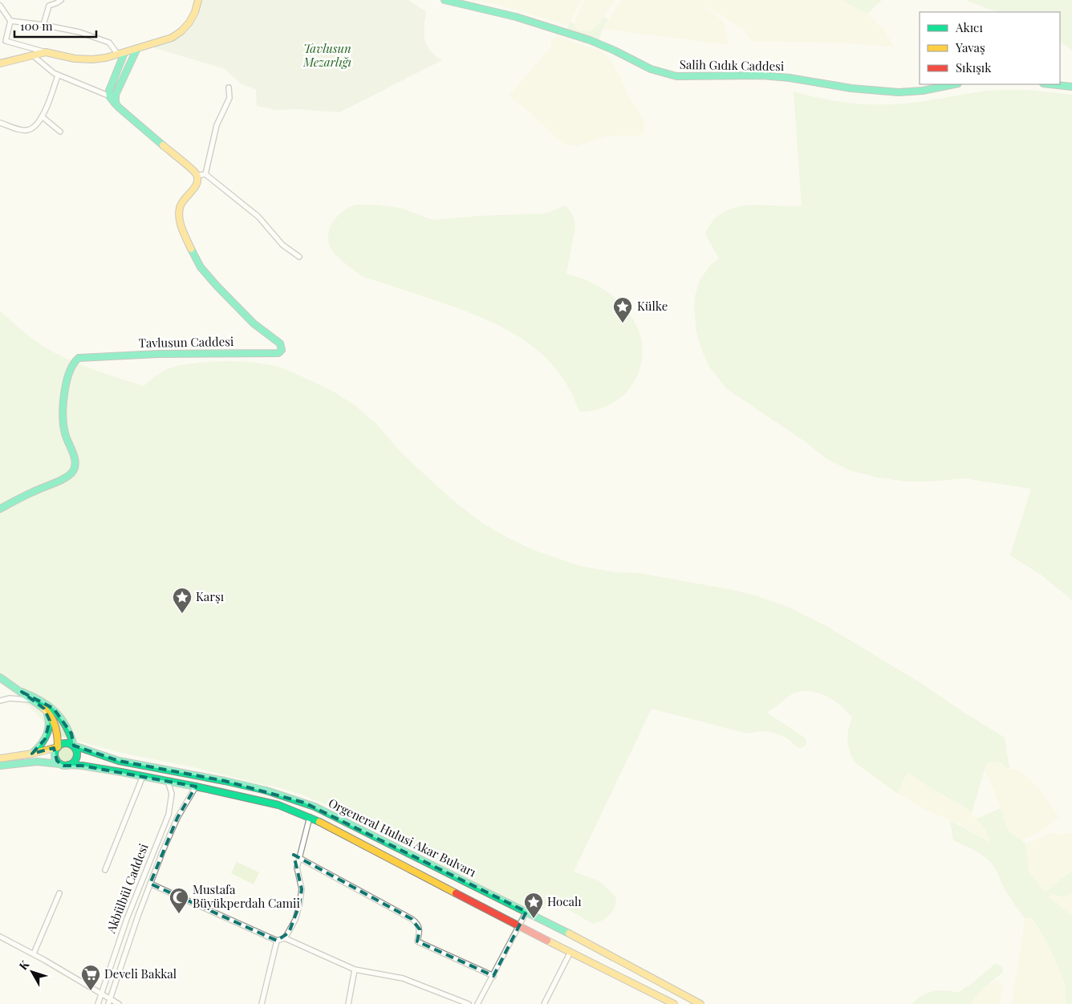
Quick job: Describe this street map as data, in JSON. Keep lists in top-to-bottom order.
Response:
{
  "streets": {
    "street": [
      "Salih Gıdık Caddesi",
      "Tavlusun Caddesi",
      "Orgeneral Hulusi Akar Bulvarı",
      "Akbülbül Caddesi"
    ]
  },
  "crossings": [
    ["Orgeneral Hulusi Akar Bulvarı", "Akbülbül Caddesi"]
  ],
  "parks": ["Tavlusun Mezarlığı"],
  "places": {
    "place": ["Külke", "Karşı", "Hocalı"],
    "mosque": ["Mustafa Büyükperdah Camii"],
    "supermarket": ["Develi Bakkal"]
  },
  "legend": ["Akıcı", "Yavaş", "Sıkışık"],
  "scale_bar": "100 m",
  "north": "top left"
}
